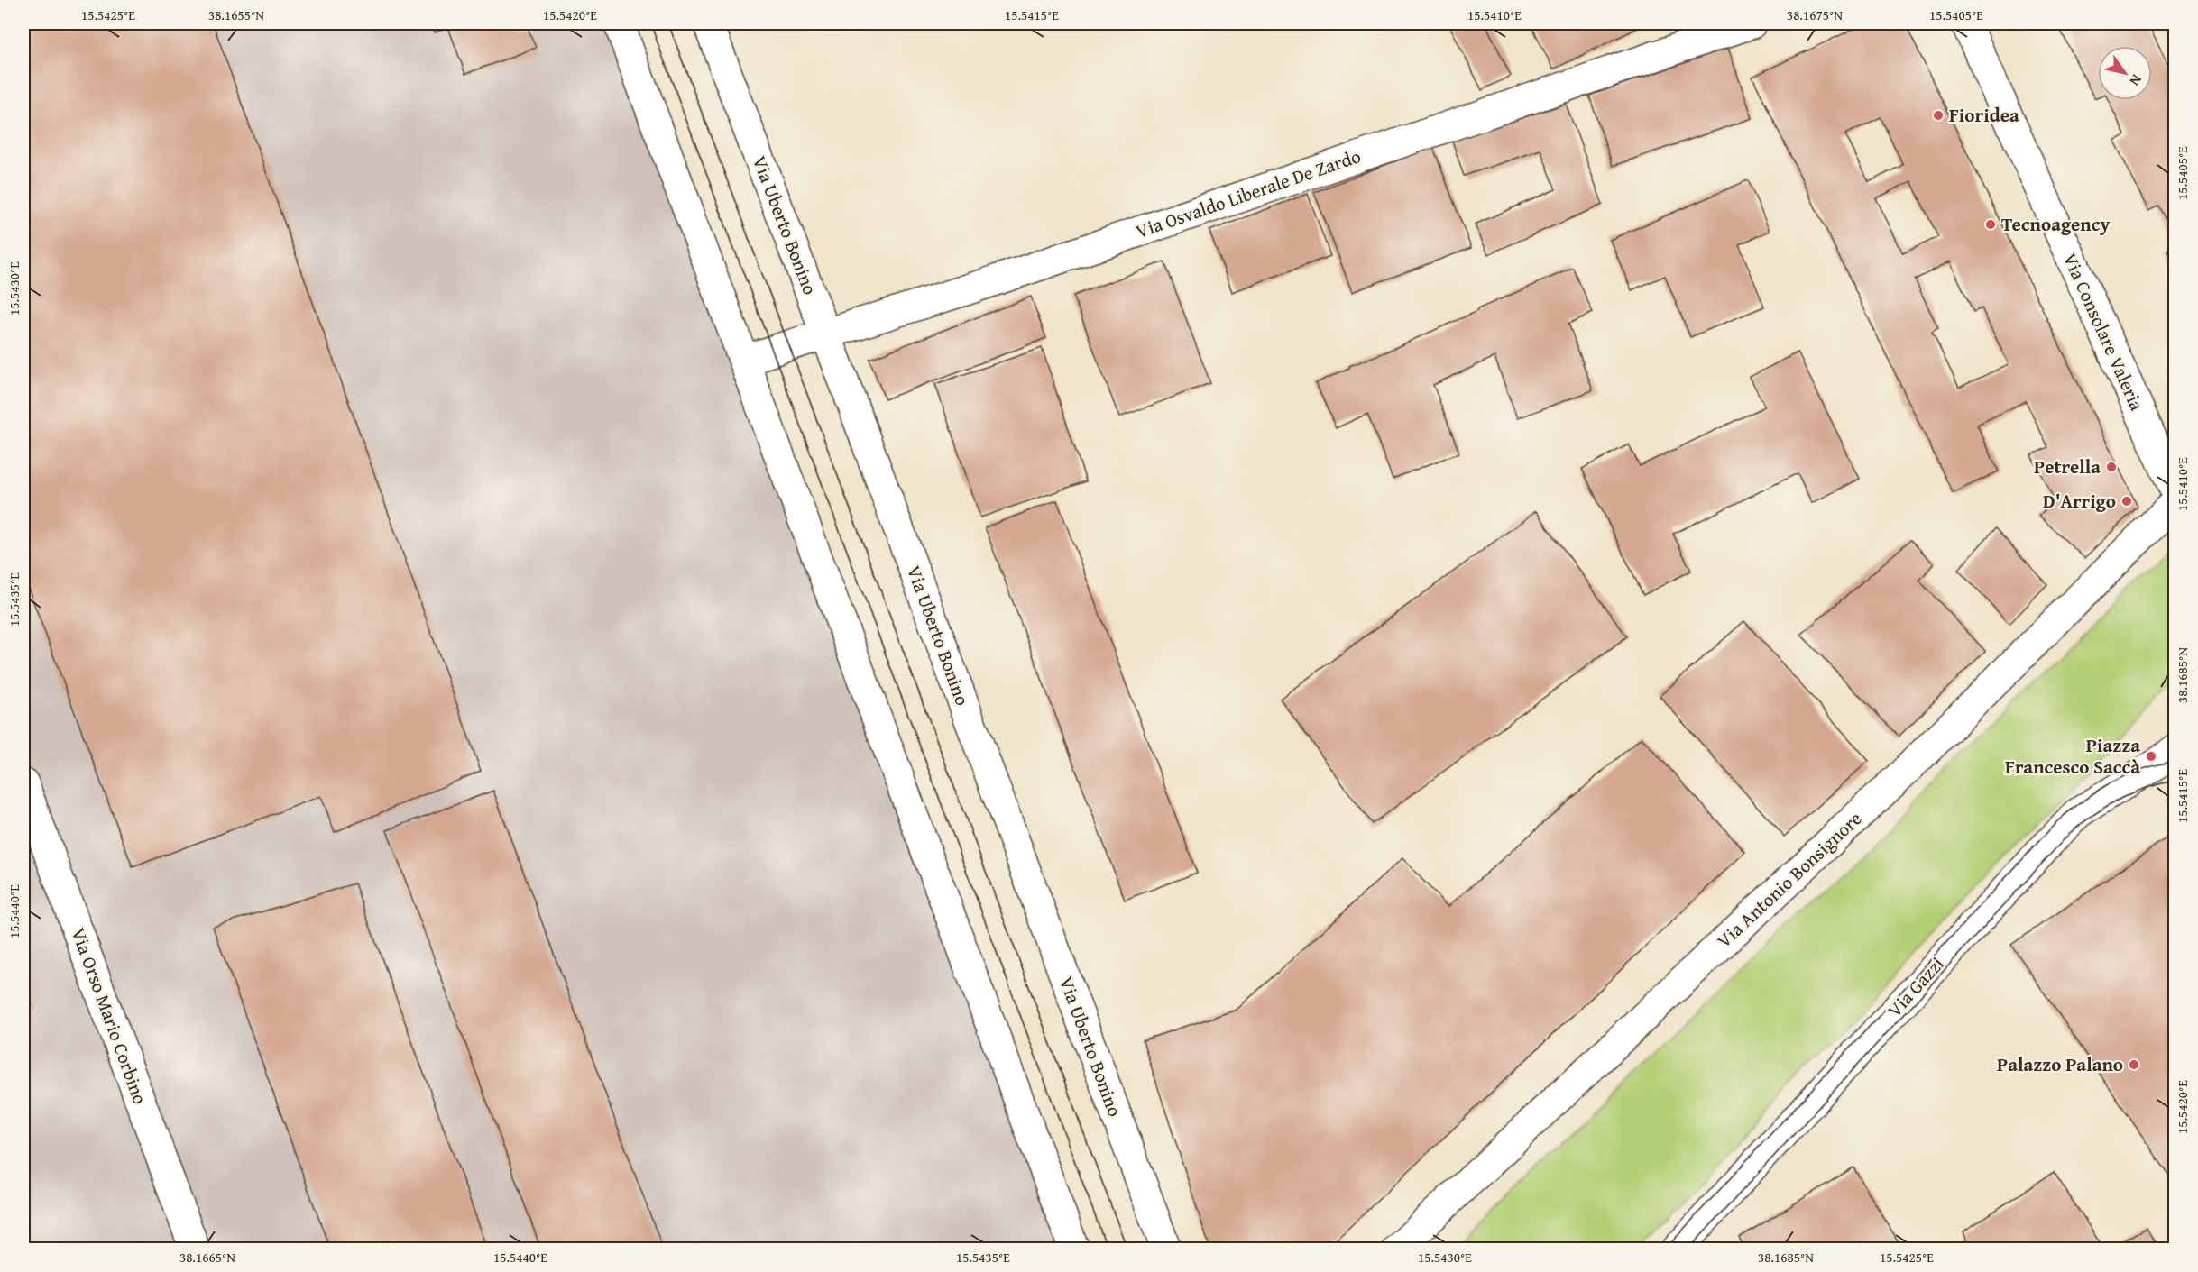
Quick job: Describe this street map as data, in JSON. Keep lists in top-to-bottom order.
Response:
{
  "streets": {
    "street": [
      "Via Osvaldo Liberale De Zardo",
      "Via Uberto Bonino",
      "Via Consolare Valeria",
      "Via Antonio Bonsignore",
      "Via Gazzi",
      "Via Orso Mario Corbino"
    ]
  },
  "crossings": [
    ["Via Osvaldo Liberale De Zardo", "Via Uberto Bonino"]
  ],
  "places": [
    "Fioridea",
    "Tecnoagency",
    "Petrella",
    "D'Arrigo",
    "Piazza Francesco Saccà",
    "Palazzo Palano"
  ],
  "north": "bottom right",
  "coordinates": [
    "15.5425°E",
    "38.1655°N",
    "15.5420°E",
    "15.5415°E",
    "15.5410°E",
    "38.1675°N",
    "15.5405°E",
    "15.5430°E",
    "15.5435°E",
    "38.1685°N",
    "15.5440°E",
    "38.1665°N"
  ]
}
